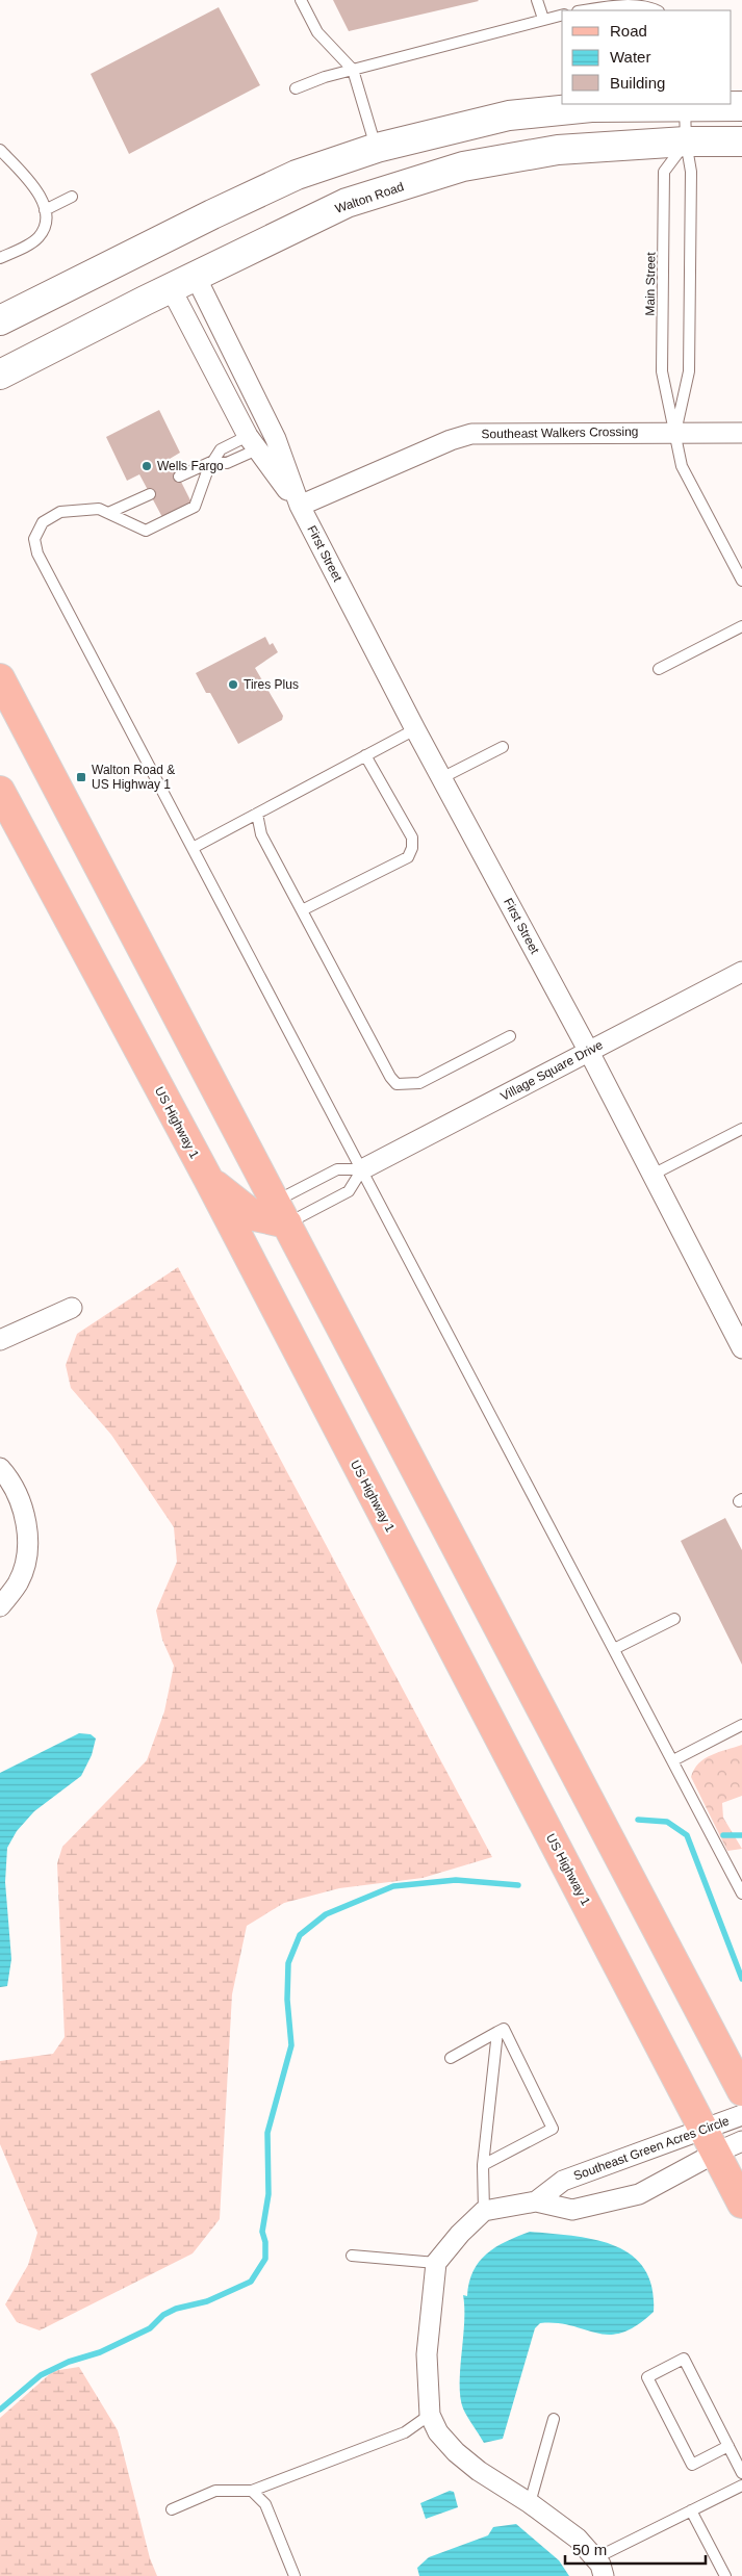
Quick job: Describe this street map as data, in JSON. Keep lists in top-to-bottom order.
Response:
{
  "streets": {
    "main road": ["Walton Road", "US Highway 1"],
    "street": [
      "Southeast Walkers Crossing",
      "First Street",
      "Village Square Drive",
      "Southeast Green Acres Circle"
    ],
    "lane": ["Main Street"]
  },
  "crossings": [
    ["Walton Road", "Main Street"],
    ["Walton Road", "First Street"],
    ["Main Street", "Southeast Walkers Crossing"],
    ["Southeast Walkers Crossing", "First Street"],
    ["First Street", "Village Square Drive"],
    ["US Highway 1", "Southeast Green Acres Circle"]
  ],
  "places": {
    "other": ["Wells Fargo", "Tires Plus"],
    "transit": ["Walton Road & US Highway 1"]
  },
  "legend": ["Road", "Water", "Building"],
  "scale_bar": "50 m"
}
